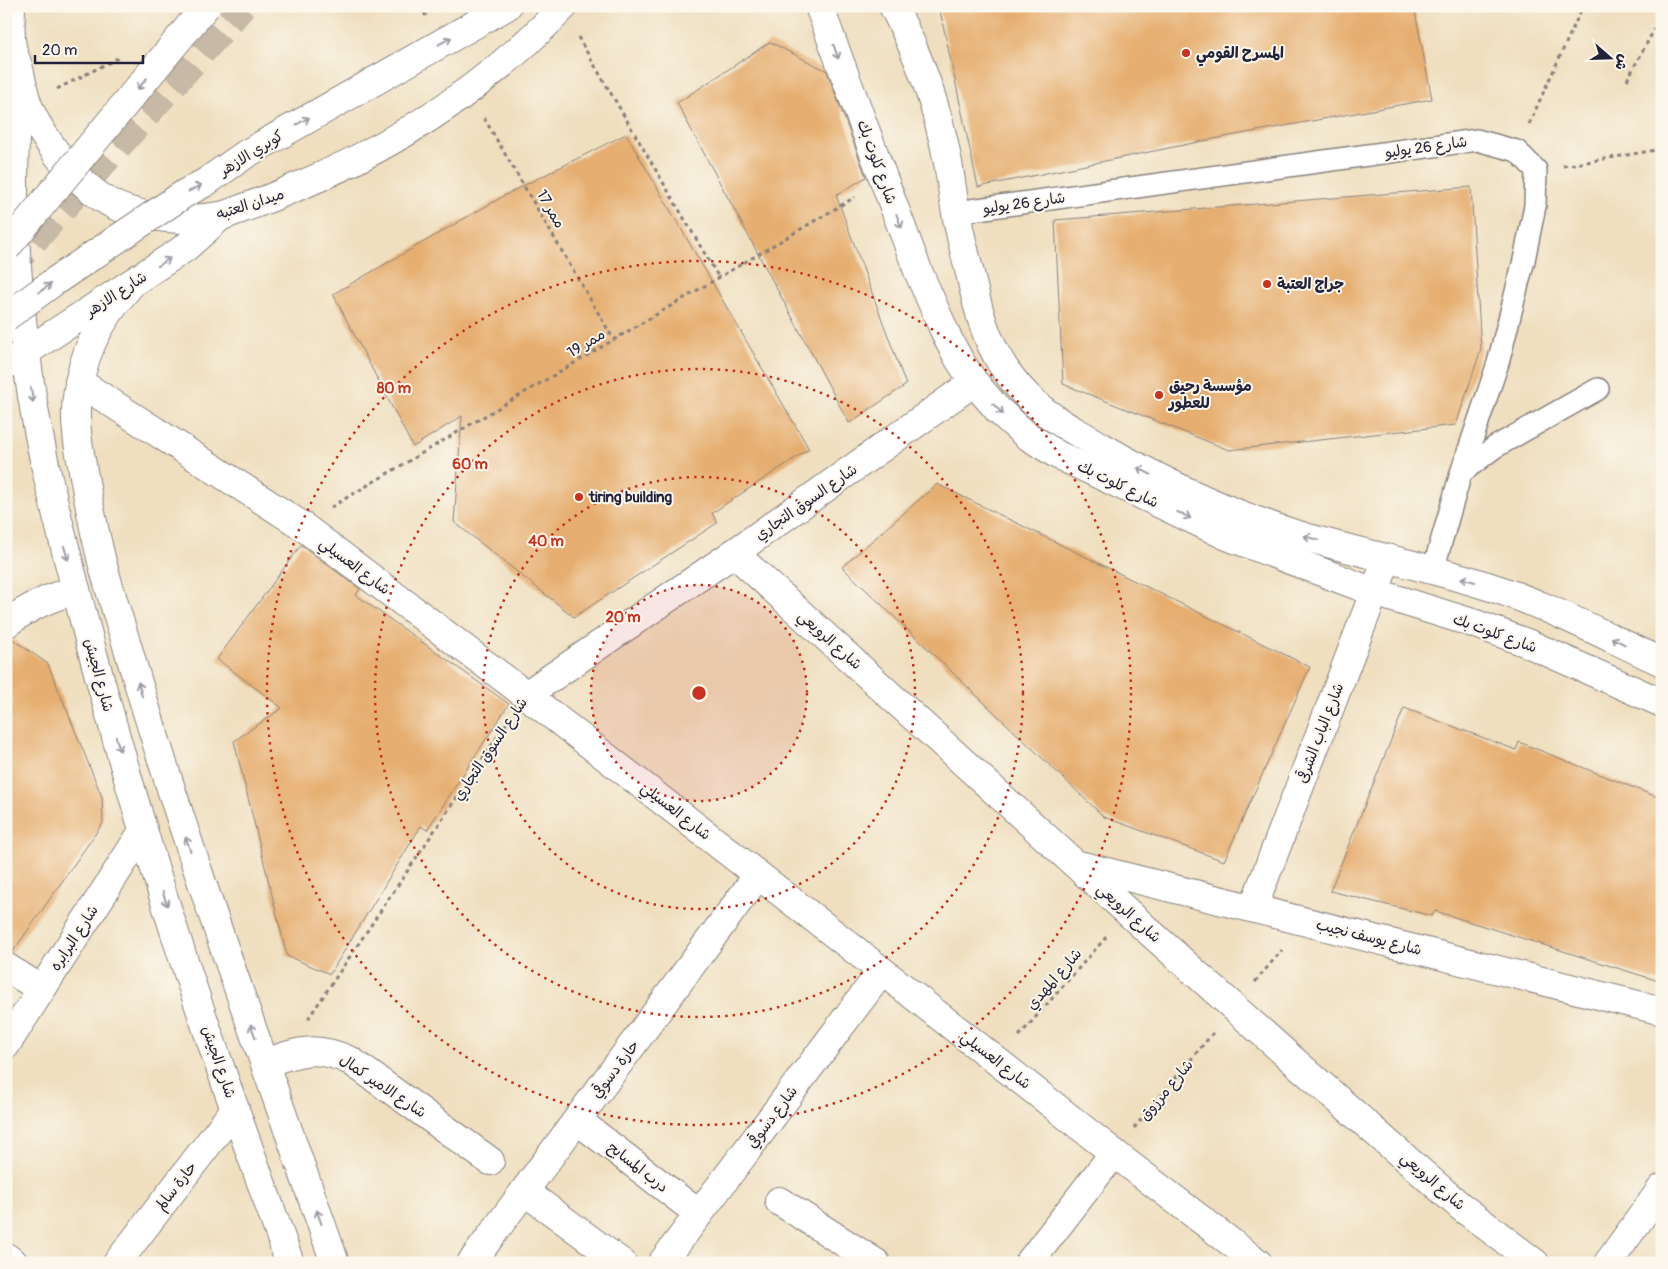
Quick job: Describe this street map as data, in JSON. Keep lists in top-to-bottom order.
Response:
{
  "streets": {
    "street": [
      "كوبري الازهر",
      "شارع كلوت بك",
      "ميدان العتبه",
      "شارع الازهر",
      "شارع السوق التجاري",
      "شارع العسيلي",
      "شارع الرويعي",
      "شارع الجيش",
      "شارع الباب الشرقى",
      "شارع يوسف نجيب",
      "شارع البرابره",
      "حارة دسوقي",
      "شارع الامير كمال",
      "شارع دسوقي",
      "درب المسابح",
      "حارة سالم"
    ],
    "lane": ["شارع 26 يوليو"],
    "path": [
      "ممر 17",
      "ممر 19",
      "شارع المهدي",
      "شارع مرزوق"
    ]
  },
  "crossings": [
    ["شارع 26 يوليو", "شارع كلوت بك"],
    ["شارع كلوت بك", "ممر 19"],
    ["شارع كلوت بك", "شارع السوق التجاري"],
    ["شارع كلوت بك", "شارع الباب الشرقى"],
    ["ميدان العتبه", "ممر 17"],
    ["ميدان العتبه", "شارع الازهر"],
    ["ميدان العتبه", "شارع الجيش"],
    ["ممر 17", "ممر 19"],
    ["شارع الازهر", "شارع الجيش"],
    ["ممر 19", "شارع العسيلي"],
    ["شارع السوق التجاري", "شارع العسيلي"],
    ["شارع السوق التجاري", "شارع الرويعي"],
    ["شارع السوق التجاري", "شارع الامير كمال"],
    ["شارع العسيلي", "شارع المهدي"],
    ["شارع العسيلي", "حارة دسوقي"],
    ["شارع العسيلي", "شارع مرزوق"],
    ["شارع العسيلي", "شارع دسوقي"],
    ["شارع الرويعي", "شارع يوسف نجيب"],
    ["شارع الرويعي", "شارع المهدي"],
    ["شارع الرويعي", "شارع مرزوق"],
    ["شارع الجيش", "شارع البرابره"],
    ["شارع الجيش", "حارة سالم"],
    ["شارع الباب الشرقى", "شارع يوسف نجيب"],
    ["شارع يوسف نجيب", "شارع مرزوق"],
    ["حارة دسوقي", "درب المسابح"],
    ["شارع دسوقي", "درب المسابح"]
  ],
  "places": [
    "المسرح القومي",
    "جراج العتبة",
    "مؤسسة رحيق للعطور",
    "tiring building"
  ],
  "scale_bar": "20 m",
  "north": "right",
  "rings": [
    "80 m",
    "60 m",
    "40 m",
    "20 m"
  ]
}
